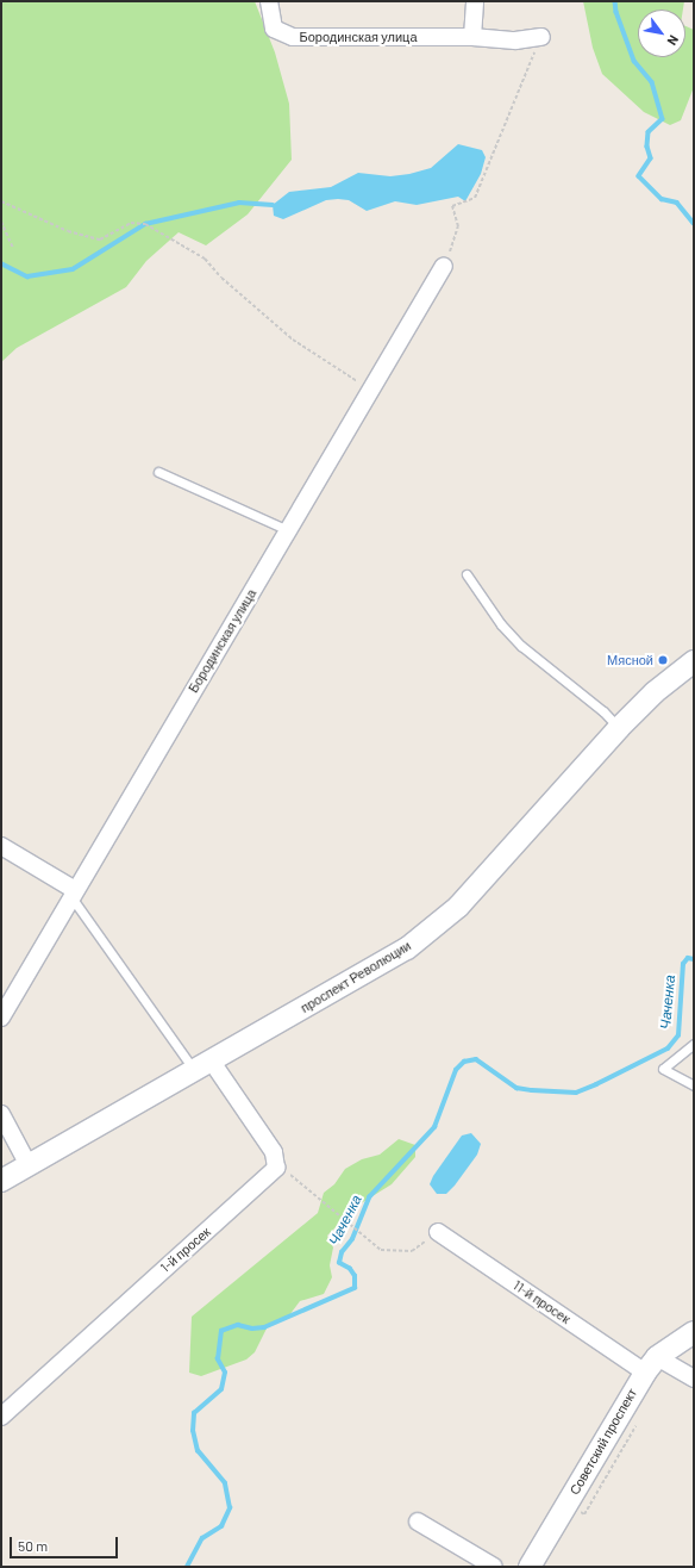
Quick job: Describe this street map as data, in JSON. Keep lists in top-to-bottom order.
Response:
{
  "streets": {
    "street": [
      "Бородинская улица",
      "проспект Революции",
      "1-й просек",
      "11-й просек",
      "Советский проспект"
    ]
  },
  "crossings": [
    ["11-й просек", "Советский проспект"]
  ],
  "water": ["Чаченка"],
  "places": ["Мясной"],
  "scale_bar": "50 m",
  "north": "bottom right"
}
